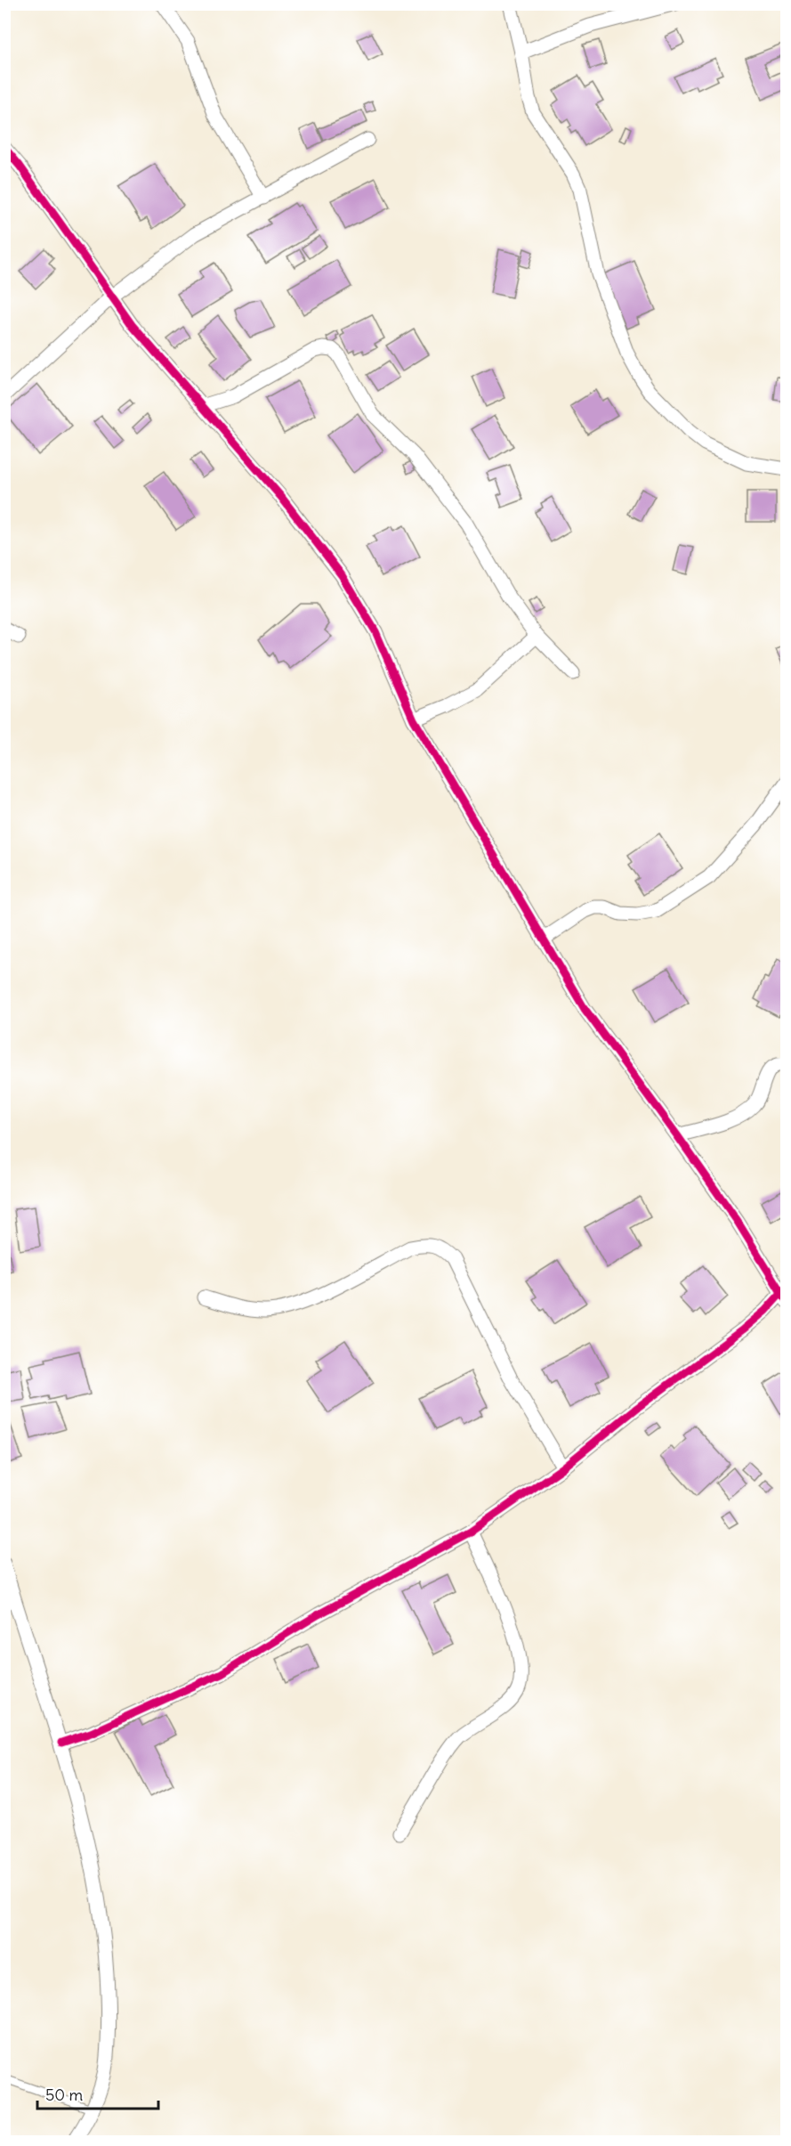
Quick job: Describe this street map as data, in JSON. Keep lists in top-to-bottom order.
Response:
{
  "scale_bar": "50 m"
}
